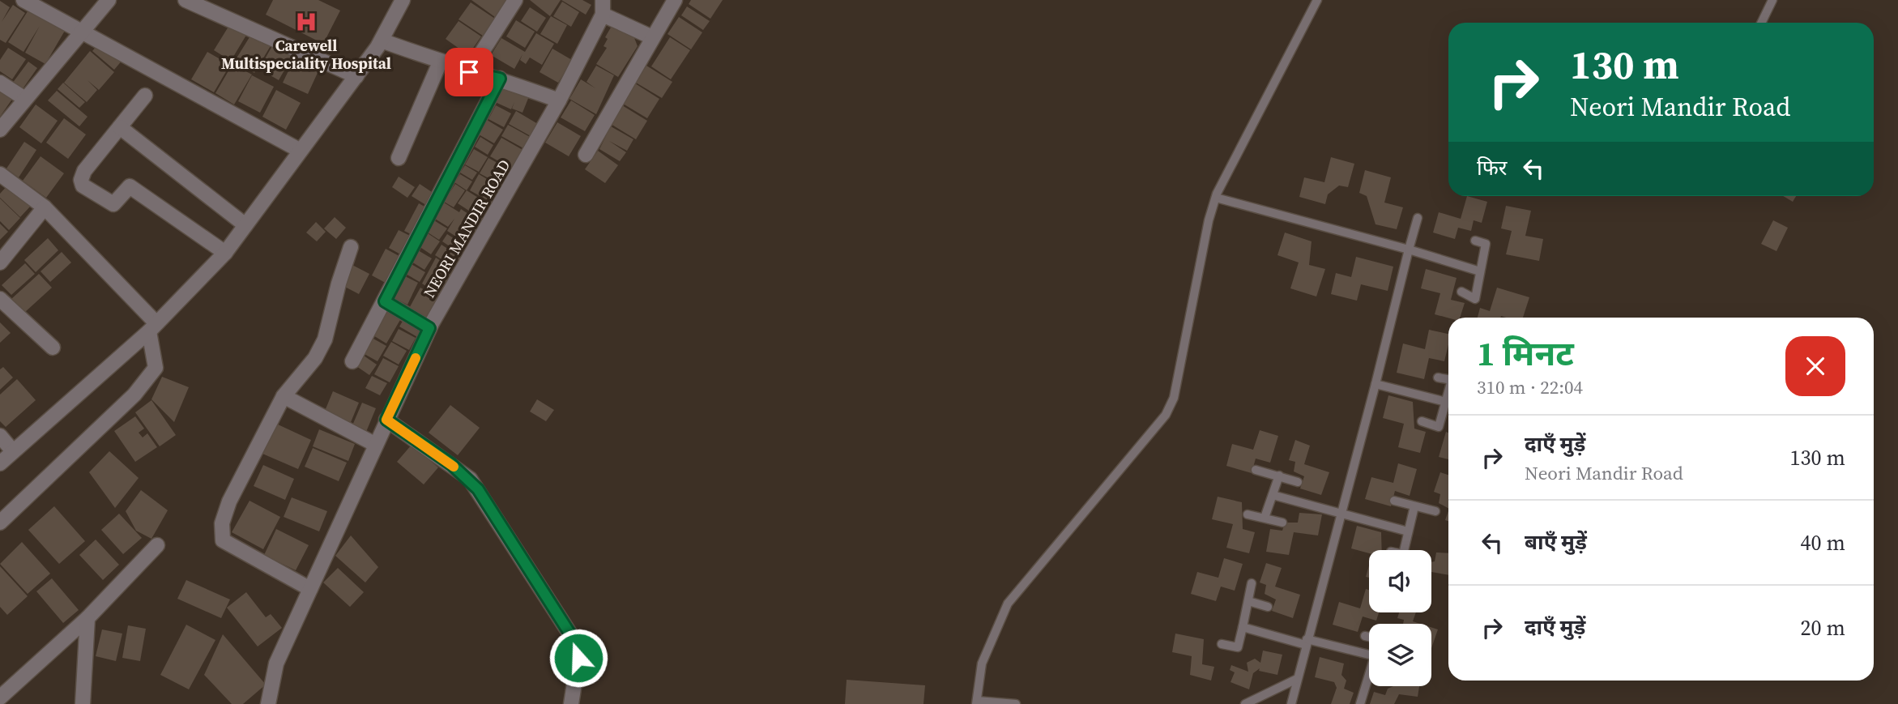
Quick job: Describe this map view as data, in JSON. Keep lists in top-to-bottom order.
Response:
{
  "streets": {
    "street": ["NEORI MANDIR ROAD"]
  },
  "places": {
    "hospital": ["Carewell Multispeciality Hospital"]
  },
  "page": {
    "turn": ["130 m", "Neori Mandir Road"],
    "then": "फिर",
    "heading": ["1 मिनट", "310 m · 22:04"],
    "list": [
      {
        "name": "दाएँ मुड़ें",
        "note": "Neori Mandir Road",
        "value": "130 m"
      },
      {
        "name": "बाएँ मुड़ें",
        "value": "40 m"
      },
      {
        "name": "दाएँ मुड़ें",
        "value": "20 m"
      }
    ]
  }
}
